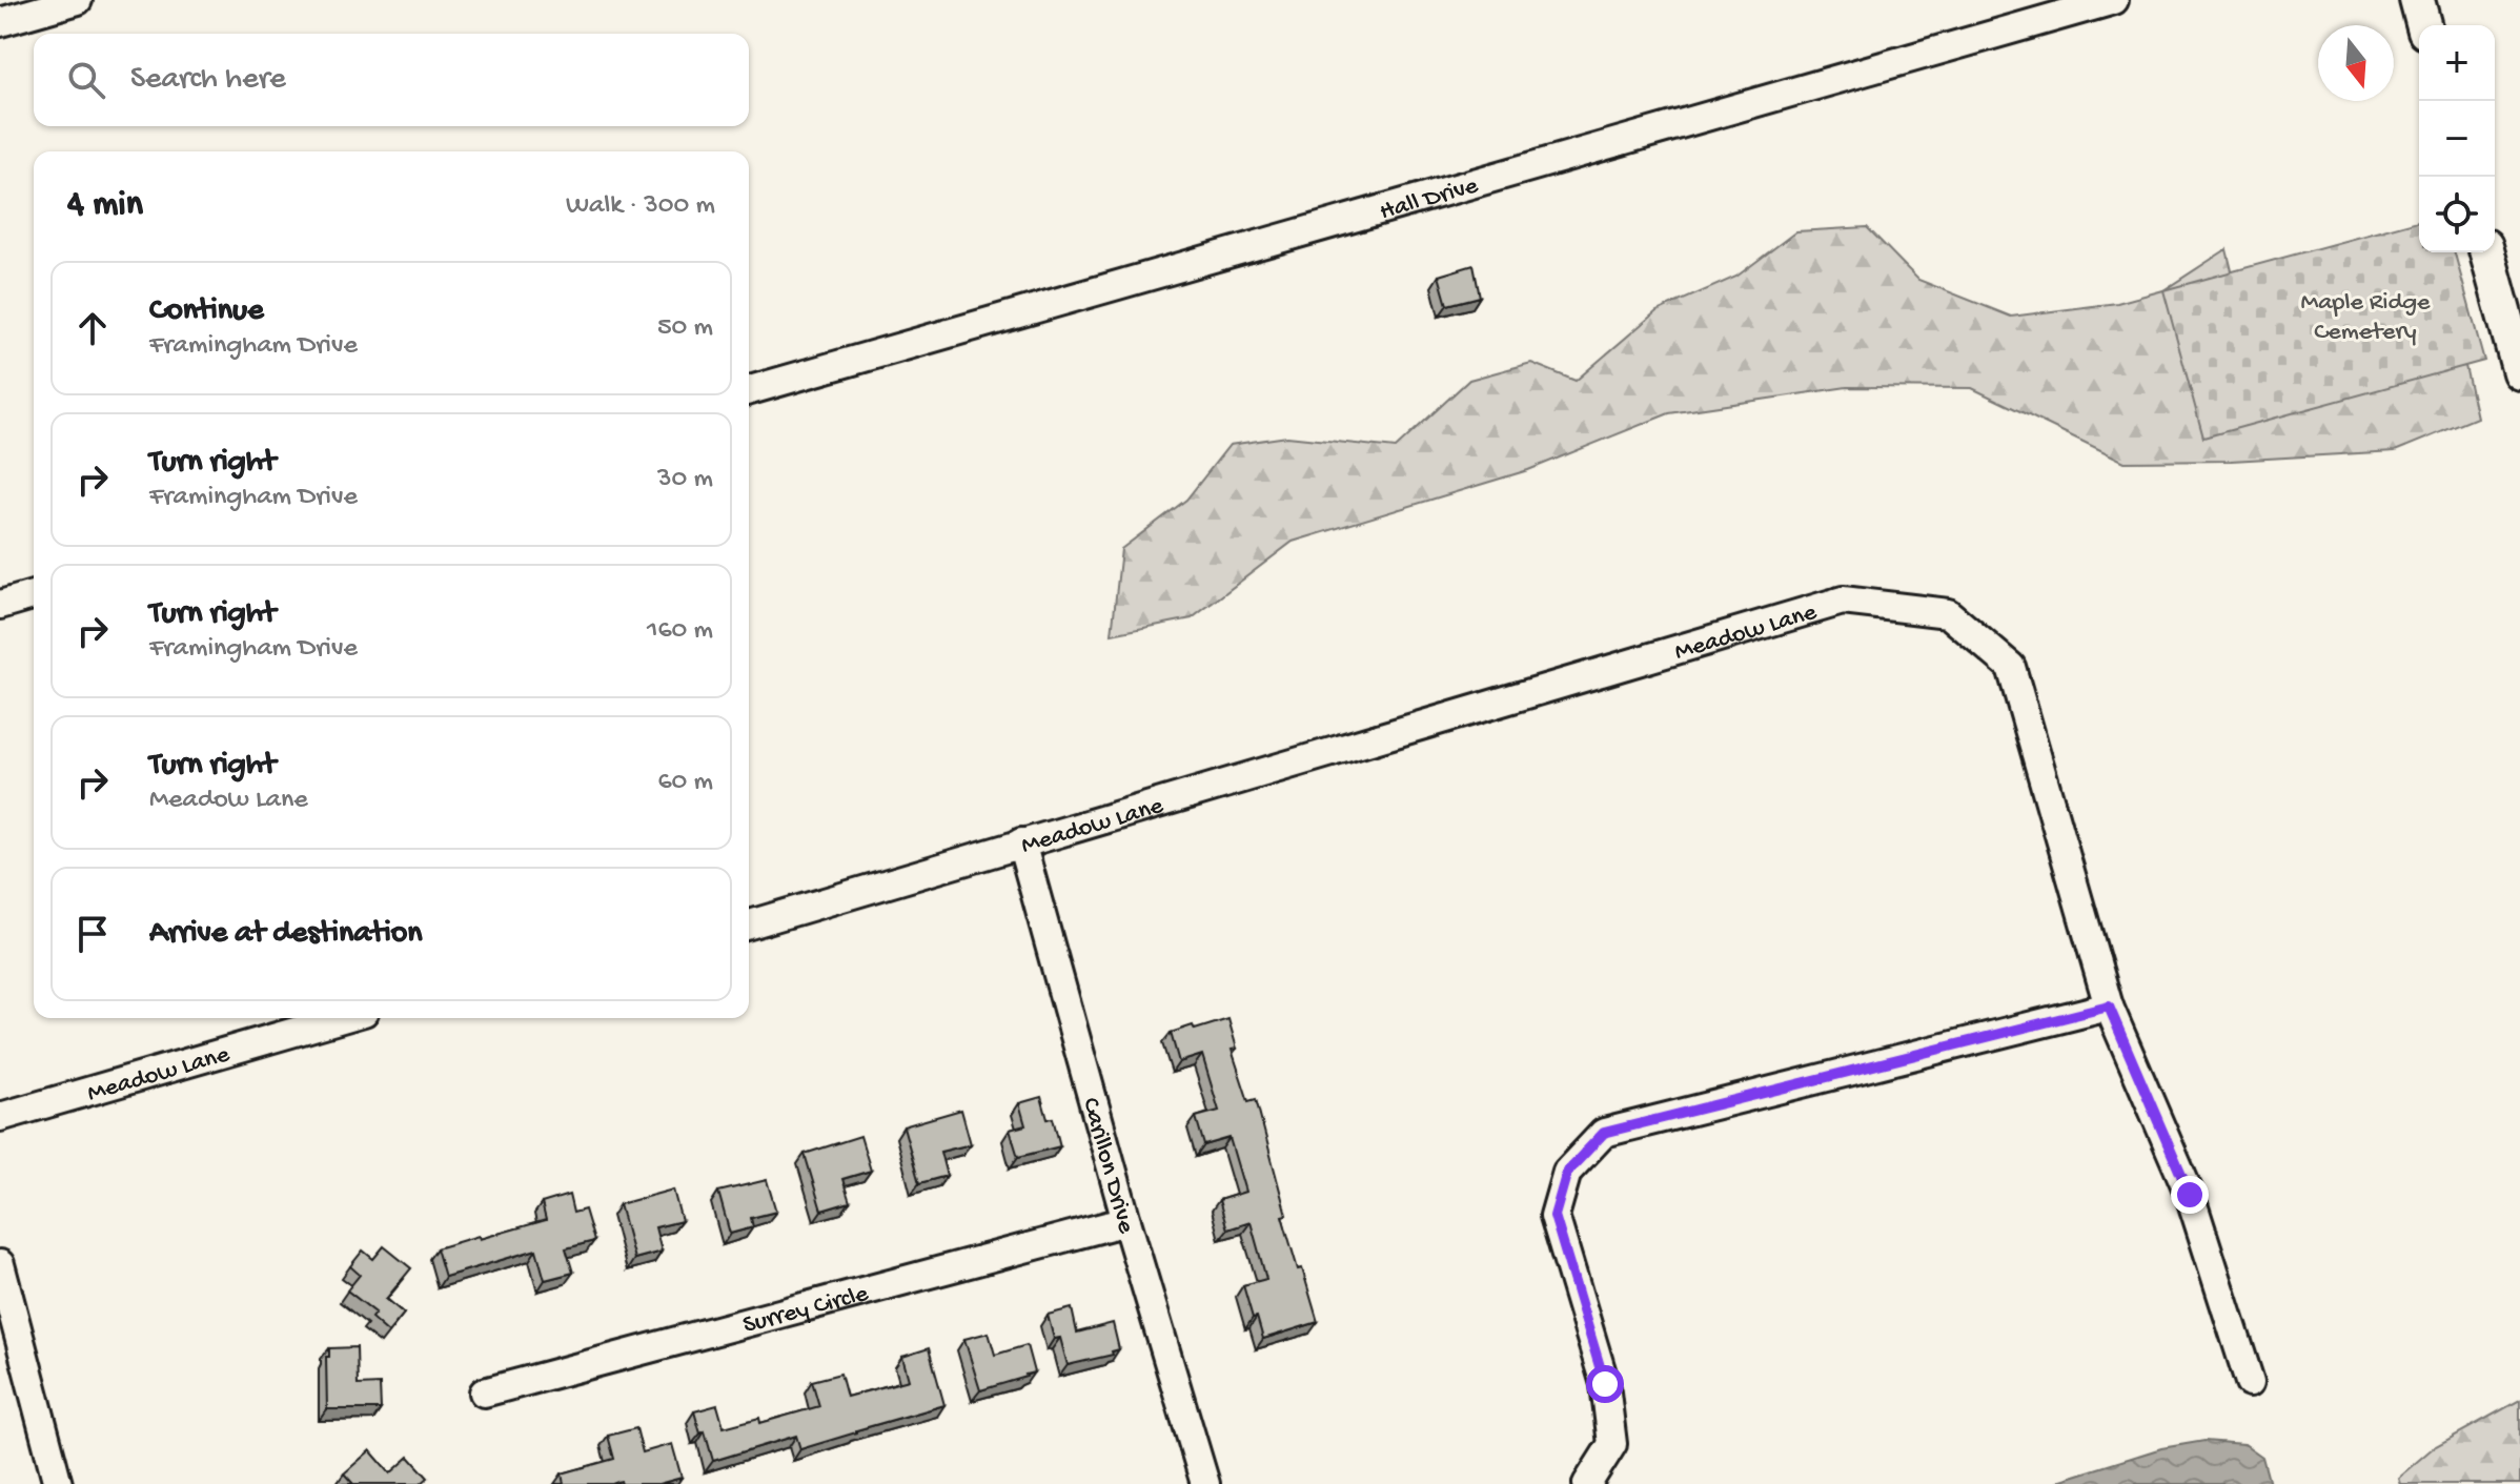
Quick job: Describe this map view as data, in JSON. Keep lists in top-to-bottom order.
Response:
{
  "streets": {
    "street": [
      "Hall Drive",
      "Meadow Lane",
      "Carillon Drive",
      "Surrey Circle"
    ]
  },
  "crossings": [
    ["Meadow Lane", "Carillon Drive"],
    ["Carillon Drive", "Surrey Circle"]
  ],
  "parks": ["Maple Ridge Cemetery"],
  "north": "bottom",
  "page": {
    "map_buttons": ["+", "−"],
    "search": "Search here",
    "heading": ["4 min", "Walk · 300 m"],
    "list": [
      ["Continue", "Framingham Drive", "50 m"],
      ["Turn right", "Framingham Drive", "30 m"],
      ["Turn right", "Framingham Drive", "160 m"],
      ["Turn right", "Meadow Lane", "60 m"],
      "Arrive at destination"
    ]
  }
}
